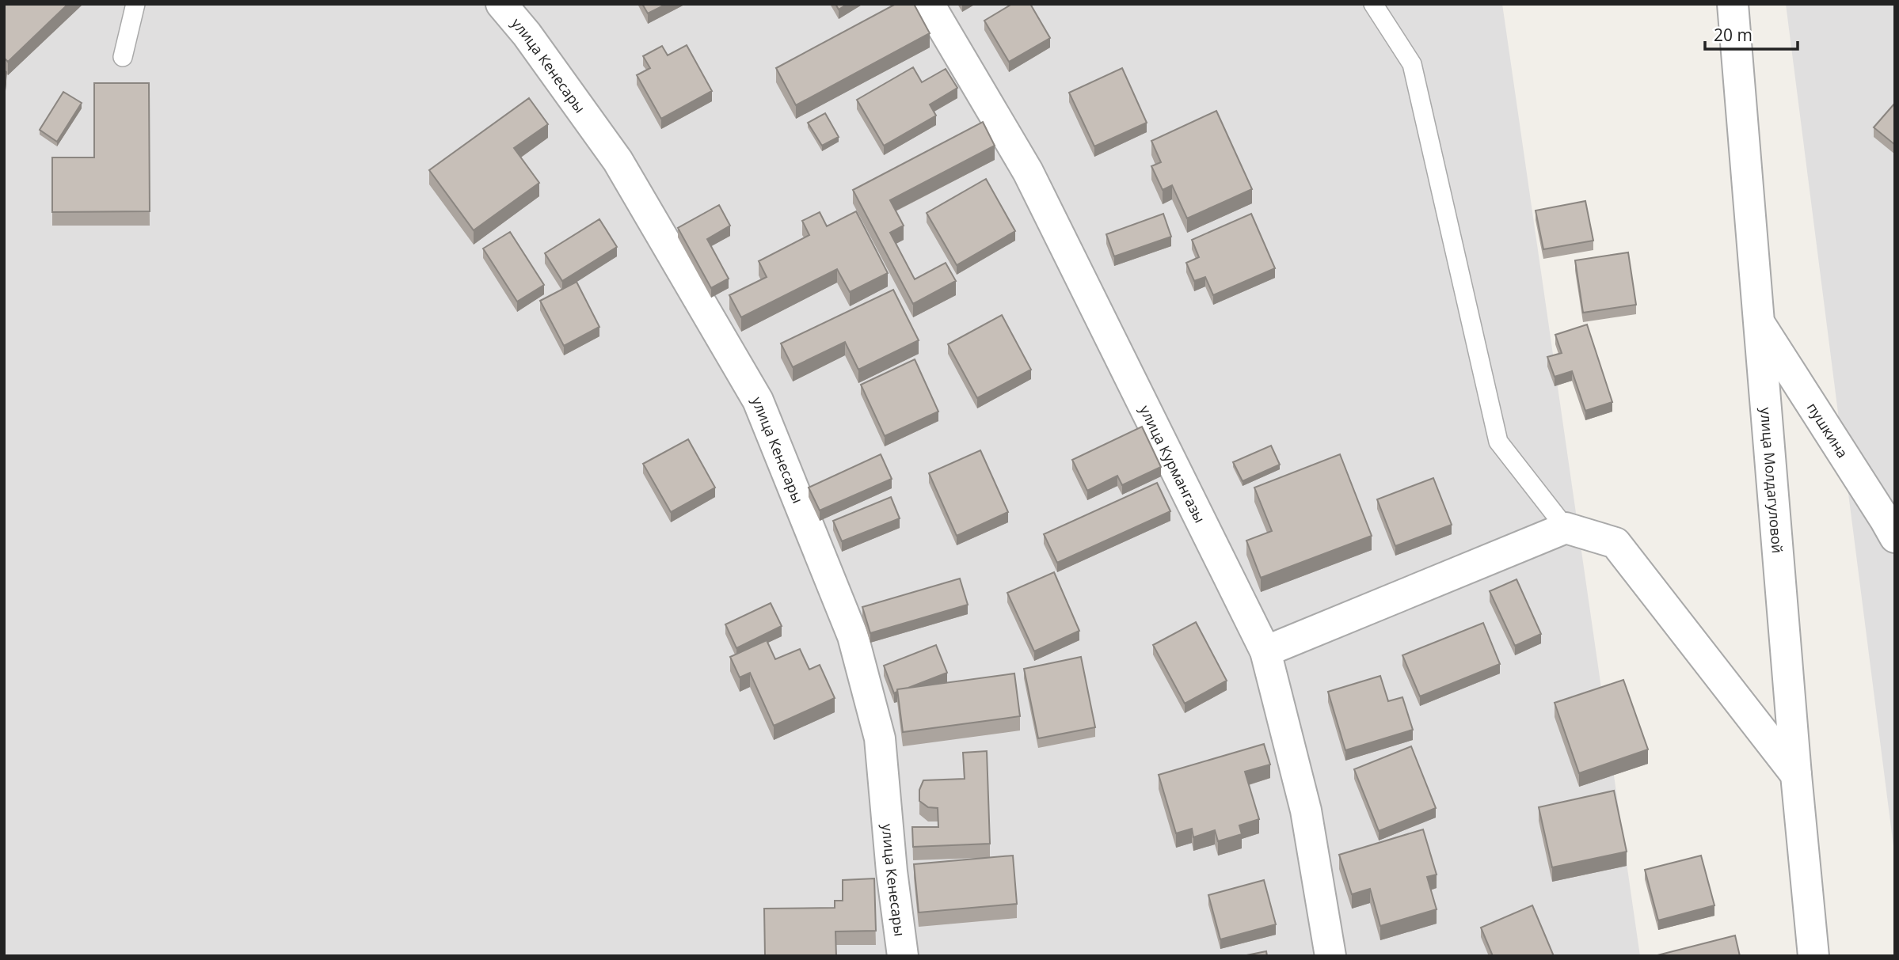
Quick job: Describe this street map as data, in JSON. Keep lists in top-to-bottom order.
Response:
{
  "streets": {
    "street": [
      "улица Кенесары",
      "пушкина",
      "улица Курмангазы",
      "улица Молдагуловой"
    ]
  },
  "crossings": [
    ["пушкина", "улица Молдагуловой"]
  ],
  "scale_bar": "20 m"
}
